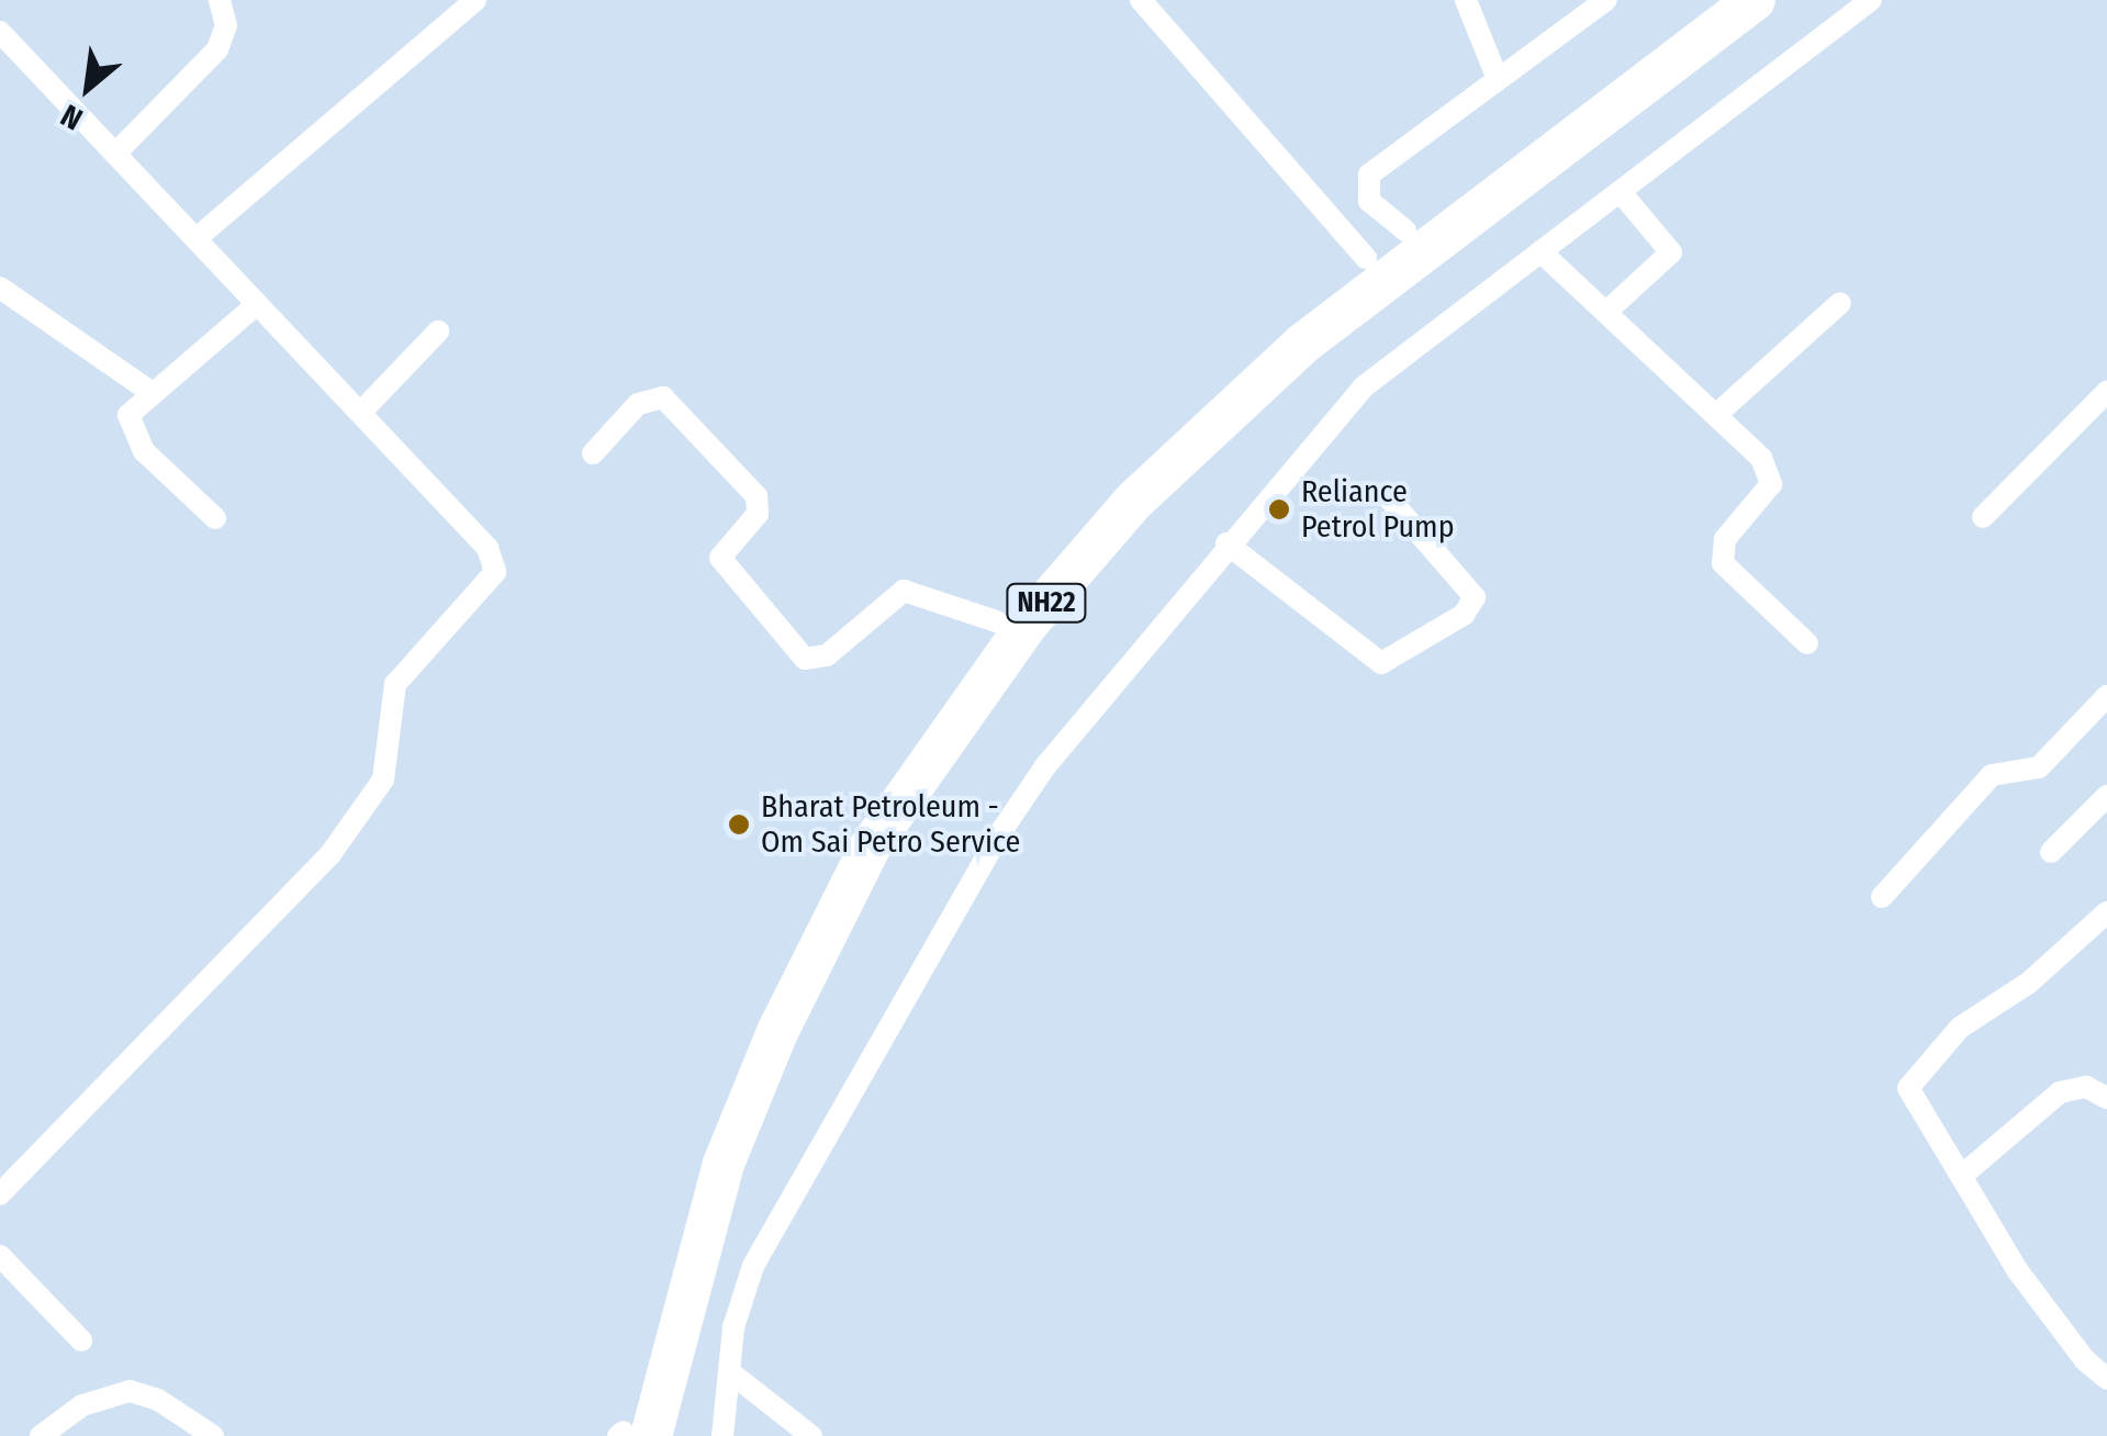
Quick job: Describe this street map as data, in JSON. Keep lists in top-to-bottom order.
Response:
{
  "streets": {
    "highway": ["NH22"]
  },
  "places": ["Reliance Petrol Pump", "Bharat Petroleum - Om Sai Petro Service"],
  "north": "bottom left"
}
